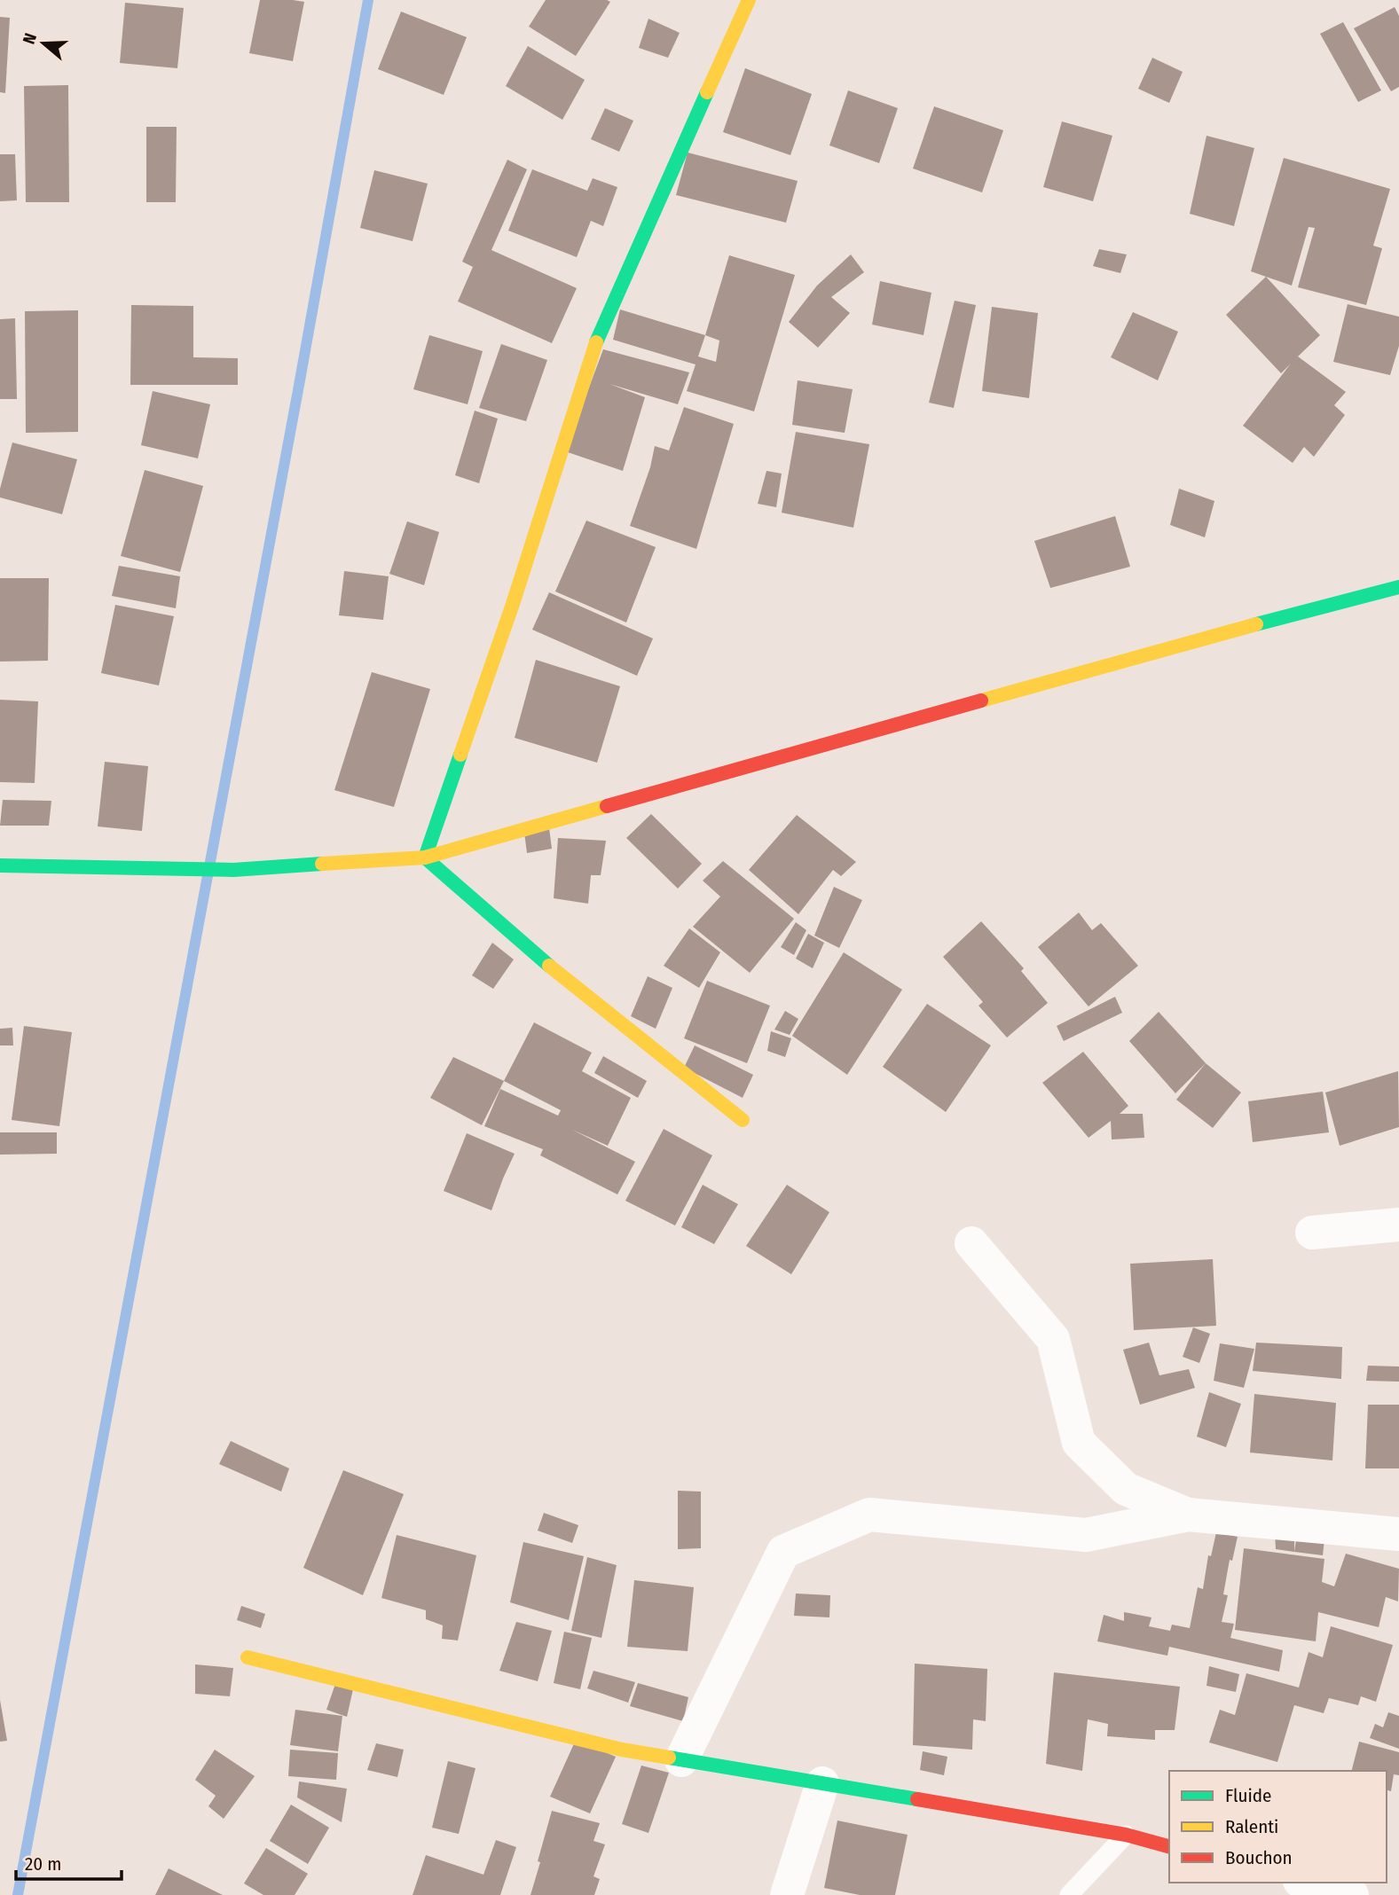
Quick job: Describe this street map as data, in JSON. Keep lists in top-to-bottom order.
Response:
{
  "legend": ["Fluide", "Ralenti", "Bouchon"],
  "scale_bar": "20 m",
  "north": "left"
}
